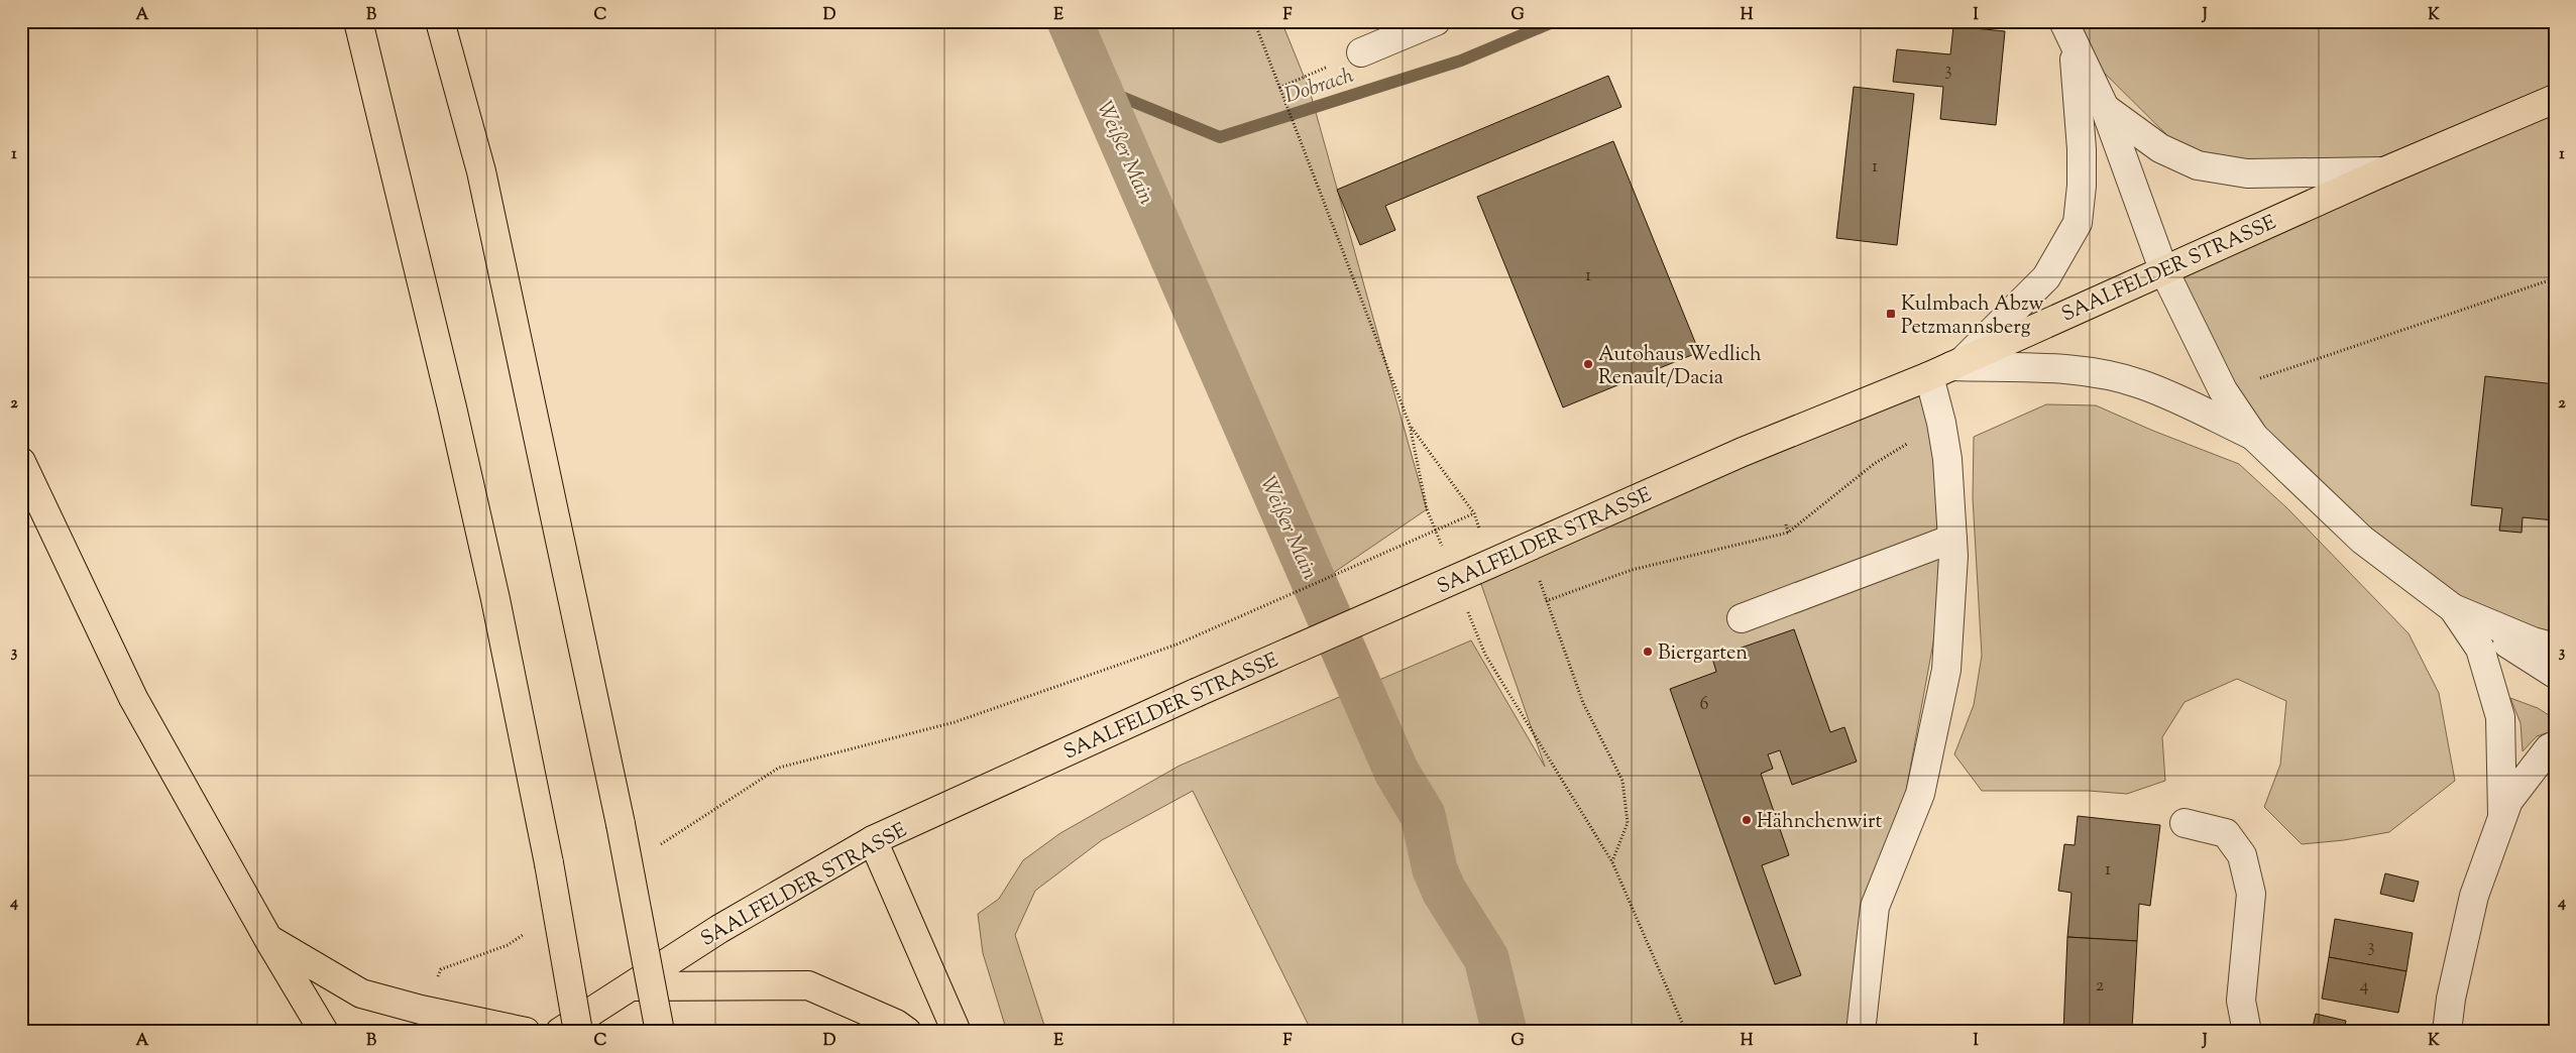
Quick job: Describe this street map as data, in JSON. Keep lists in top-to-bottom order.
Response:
{
  "streets": {
    "main road": ["SAALFELDER STRASSE"]
  },
  "water": ["Dobrach", "Weißer Main"],
  "places": {
    "transit": ["Kulmbach Abzw Petzmannsberg"],
    "other": ["Autohaus Wedlich Renault/Dacia", "Biergarten", "Hähnchenwirt"]
  },
  "house_numbers": [
    "3",
    "1",
    "1",
    "6",
    "1",
    "3",
    "2",
    "4"
  ],
  "grid": {
    "columns": [
      "A",
      "B",
      "C",
      "D",
      "E",
      "F",
      "G",
      "H",
      "I",
      "J",
      "K"
    ],
    "rows": [
      "1",
      "2",
      "3",
      "4"
    ]
  }
}
